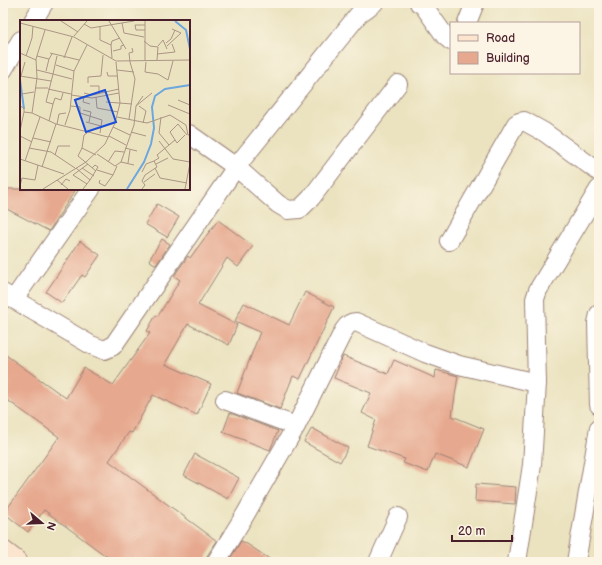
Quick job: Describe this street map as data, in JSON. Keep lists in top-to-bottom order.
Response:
{
  "legend": ["Road", "Building"],
  "scale_bar": "20 m",
  "north": "right"
}
